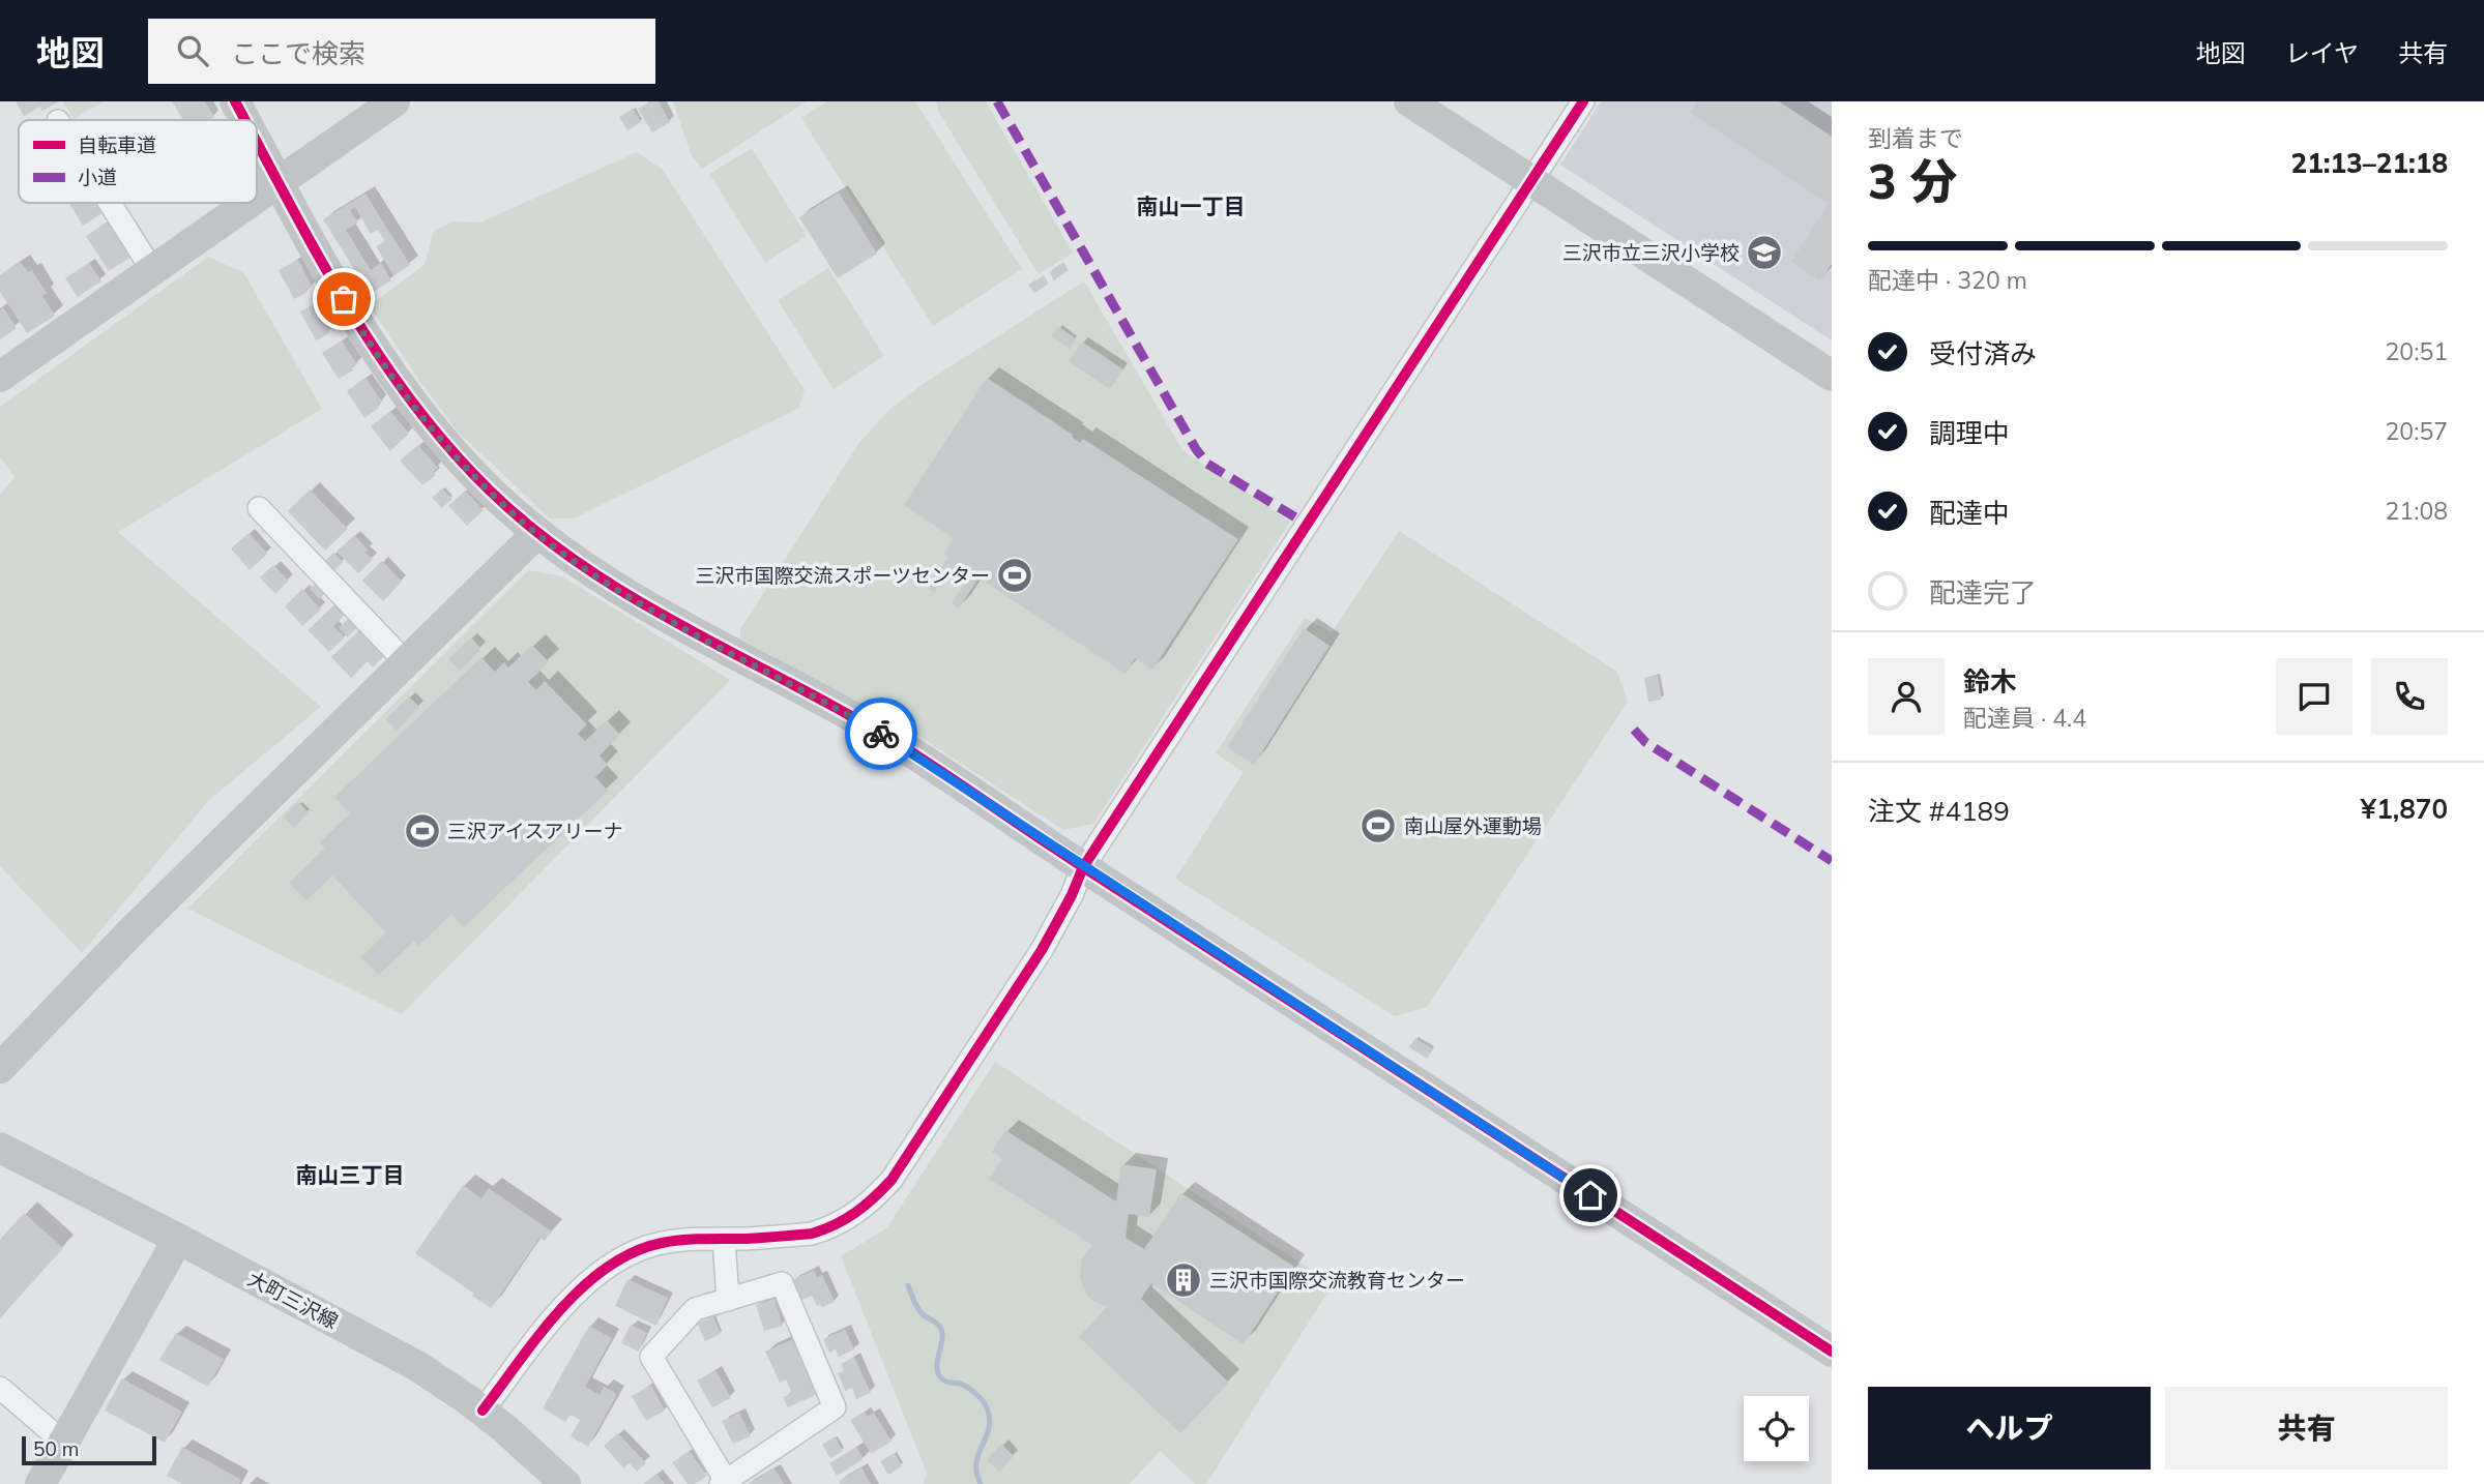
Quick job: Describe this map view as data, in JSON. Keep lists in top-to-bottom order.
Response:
{
  "streets": {
    "street": ["大町三沢線"]
  },
  "districts": ["南山一丁目", "南山三丁目"],
  "places": {
    "school or university": ["三沢市立三沢小学校"],
    "sports": ["三沢市国際交流スポーツセンター", "南山屋外運動場", "三沢アイスアリーナ"],
    "building": ["三沢市国際交流教育センター"]
  },
  "legend": ["自転車道", "小道"],
  "scale_bar": "50 m",
  "page": {
    "header": "地図",
    "search": "ここで検索",
    "nav": ["地図", "レイヤ", "共有"],
    "heading": ["3 分", "到着まで", "21:13–21:18"],
    "panel": [
      "鈴木",
      "配達員 · 4.4",
      "注文 #4189",
      "¥1,870"
    ],
    "bar": "配達中 · 320 m",
    "list": [
      ["受付済み", "20:51"],
      ["調理中", "20:57"],
      ["配達中", "21:08"],
      "配達完了"
    ],
    "buttons": ["ヘルプ", "共有"],
    "scale": "50 m"
  }
}
